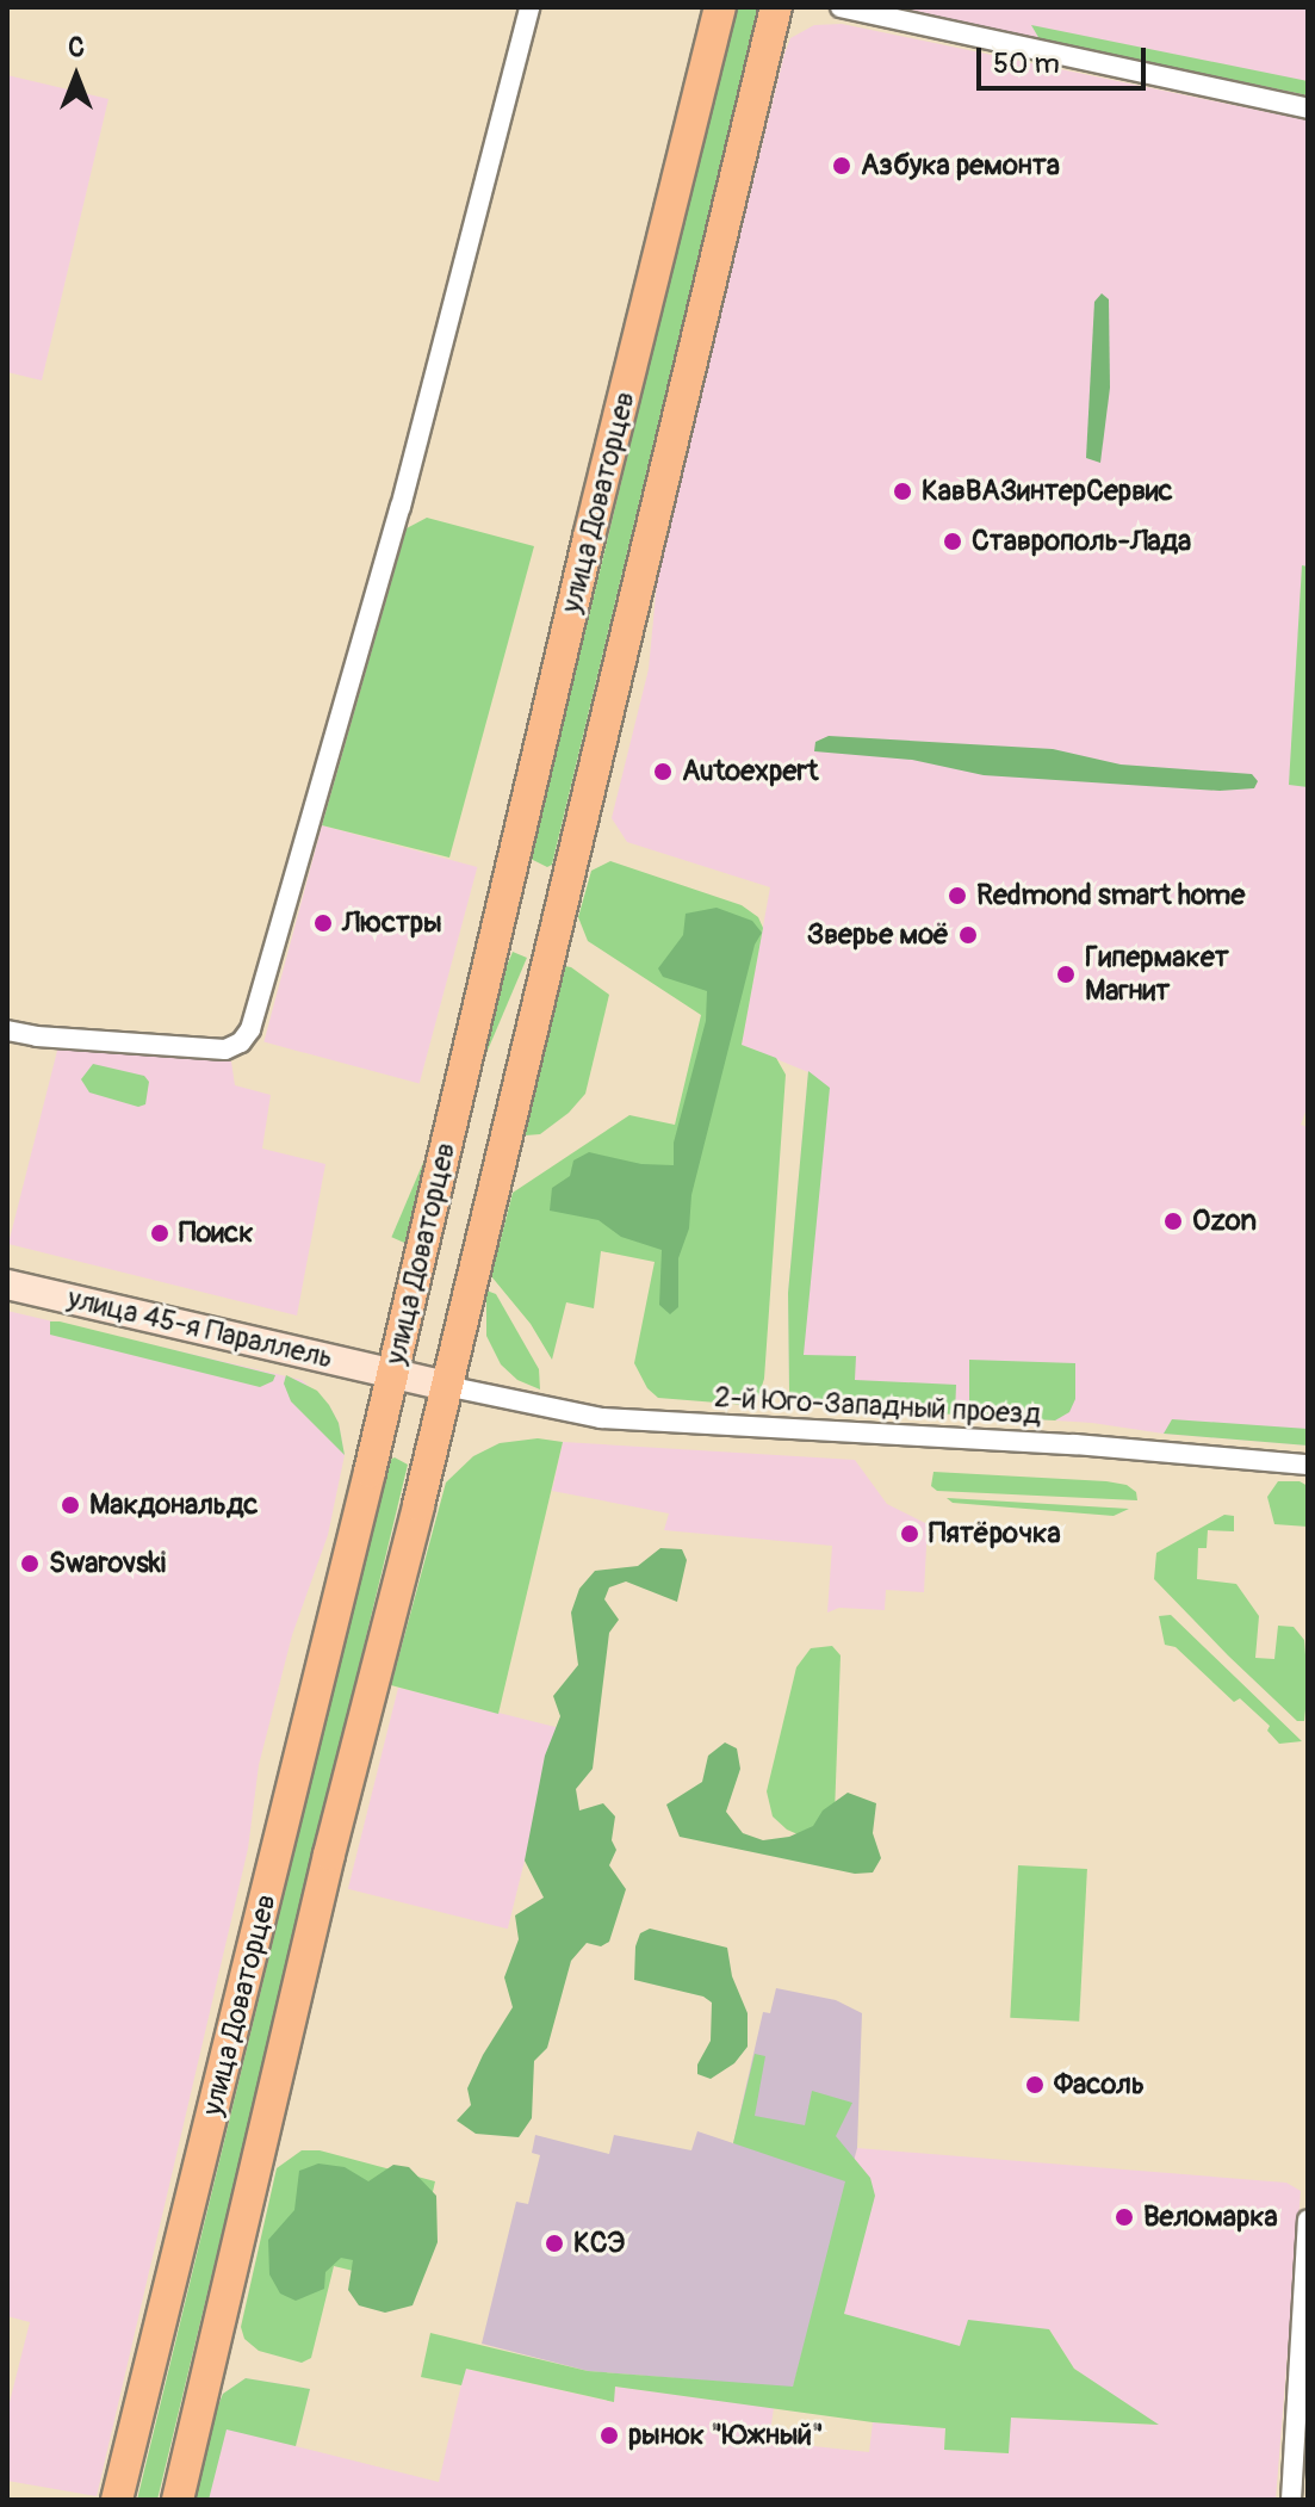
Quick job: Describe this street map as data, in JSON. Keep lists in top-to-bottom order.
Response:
{
  "streets": {
    "main road": ["улица Доваторцев", "улица 45-я Параллель"],
    "street": ["2-й Юго-Западный проезд"]
  },
  "crossings": [
    ["улица Доваторцев", "улица 45-я Параллель"],
    ["улица Доваторцев", "2-й Юго-Западный проезд"],
    ["улица 45-я Параллель", "2-й Юго-Западный проезд"]
  ],
  "places": [
    "Азбука ремонта",
    "КавВАЗинтерСервис",
    "Ставрополь-Лада",
    "Autoexpert",
    "Redmond smart home",
    "Люстры",
    "Зверье моё",
    "Гипермакет Магнит",
    "Ozon",
    "Поиск",
    "Макдональдс",
    "Пятёрочка",
    "Swarovski",
    "Фасоль",
    "Веломарка",
    "КСЭ",
    "рынок \"Южный\""
  ],
  "scale_bar": "50 m",
  "north": "top"
}
